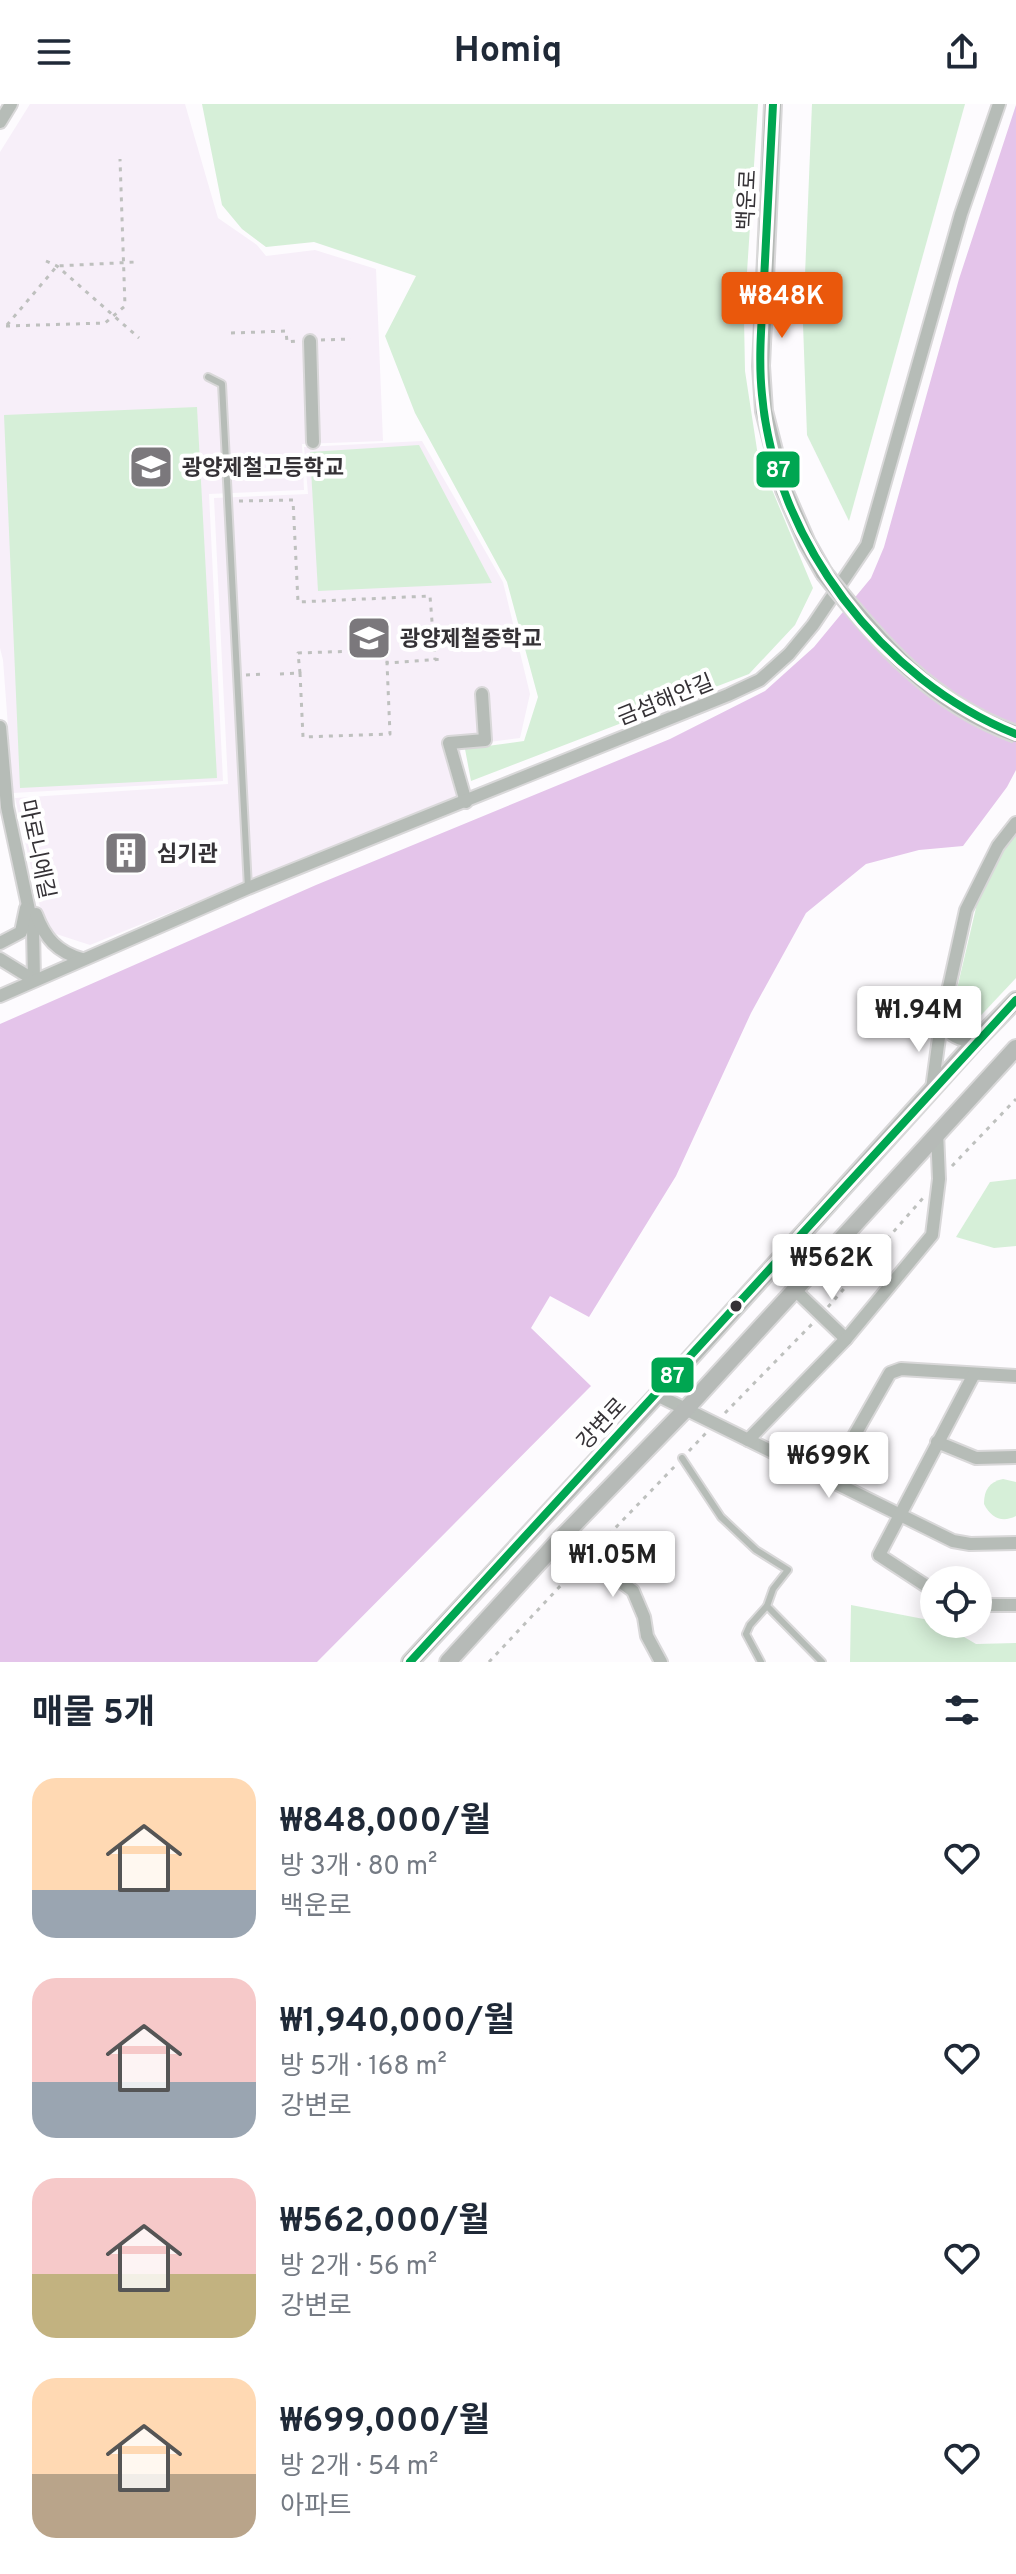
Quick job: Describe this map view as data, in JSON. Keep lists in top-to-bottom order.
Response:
{
  "streets": {
    "main road": ["백운로", "강변로"],
    "street": ["금섬해안길", "마로니에길"]
  },
  "crossings": [
    ["금섬해안길", "마로니에길"]
  ],
  "places": {
    "school or university": ["광양제철고등학교", "광양제철중학교"],
    "building": ["심기관"]
  },
  "lines": ["transit line 87"],
  "page": {
    "header": "Homiq",
    "price": [
      "₩848K",
      "₩1.94M",
      "₩562K",
      "₩699K",
      "₩1.05M"
    ],
    "heading": "매물 5개",
    "list": [
      {
        "name": "₩848,000/월",
        "note": "방 3개 · 80 m² · 백운로"
      },
      {
        "name": "₩1,940,000/월",
        "note": "방 5개 · 168 m² · 강변로"
      },
      {
        "name": "₩562,000/월",
        "note": "방 2개 · 56 m² · 강변로"
      },
      {
        "name": "₩699,000/월",
        "note": "방 2개 · 54 m² · 아파트"
      }
    ]
  }
}
